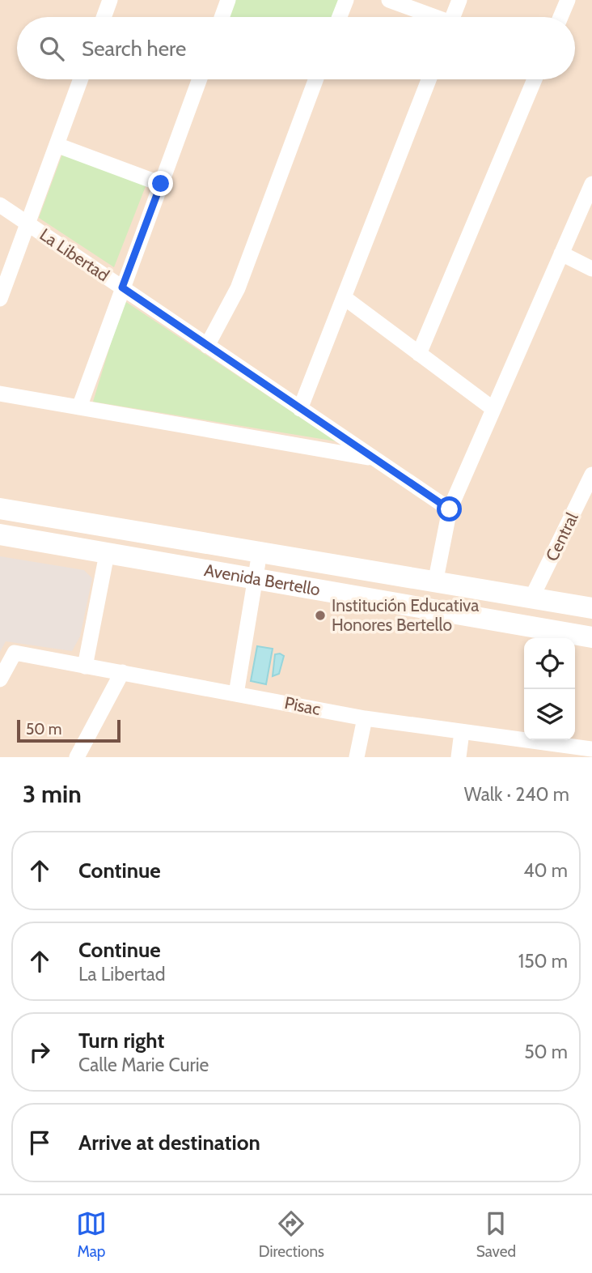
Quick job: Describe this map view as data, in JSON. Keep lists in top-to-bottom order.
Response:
{
  "streets": {
    "main road": ["Avenida Bertello"],
    "street": ["La Libertad", "Central", "Pisac"]
  },
  "crossings": [
    ["Central", "Avenida Bertello"]
  ],
  "places": ["Institución Educativa Honores Bertello"],
  "scale_bar": "50 m",
  "page": {
    "search": "Search here",
    "scale": "50 m",
    "heading": ["3 min", "Walk · 240 m"],
    "list": [
      ["Continue", "40 m"],
      ["Continue", "La Libertad", "150 m"],
      ["Turn right", "Calle Marie Curie", "50 m"],
      "Arrive at destination"
    ],
    "nav": ["Map", "Directions", "Saved"]
  }
}
